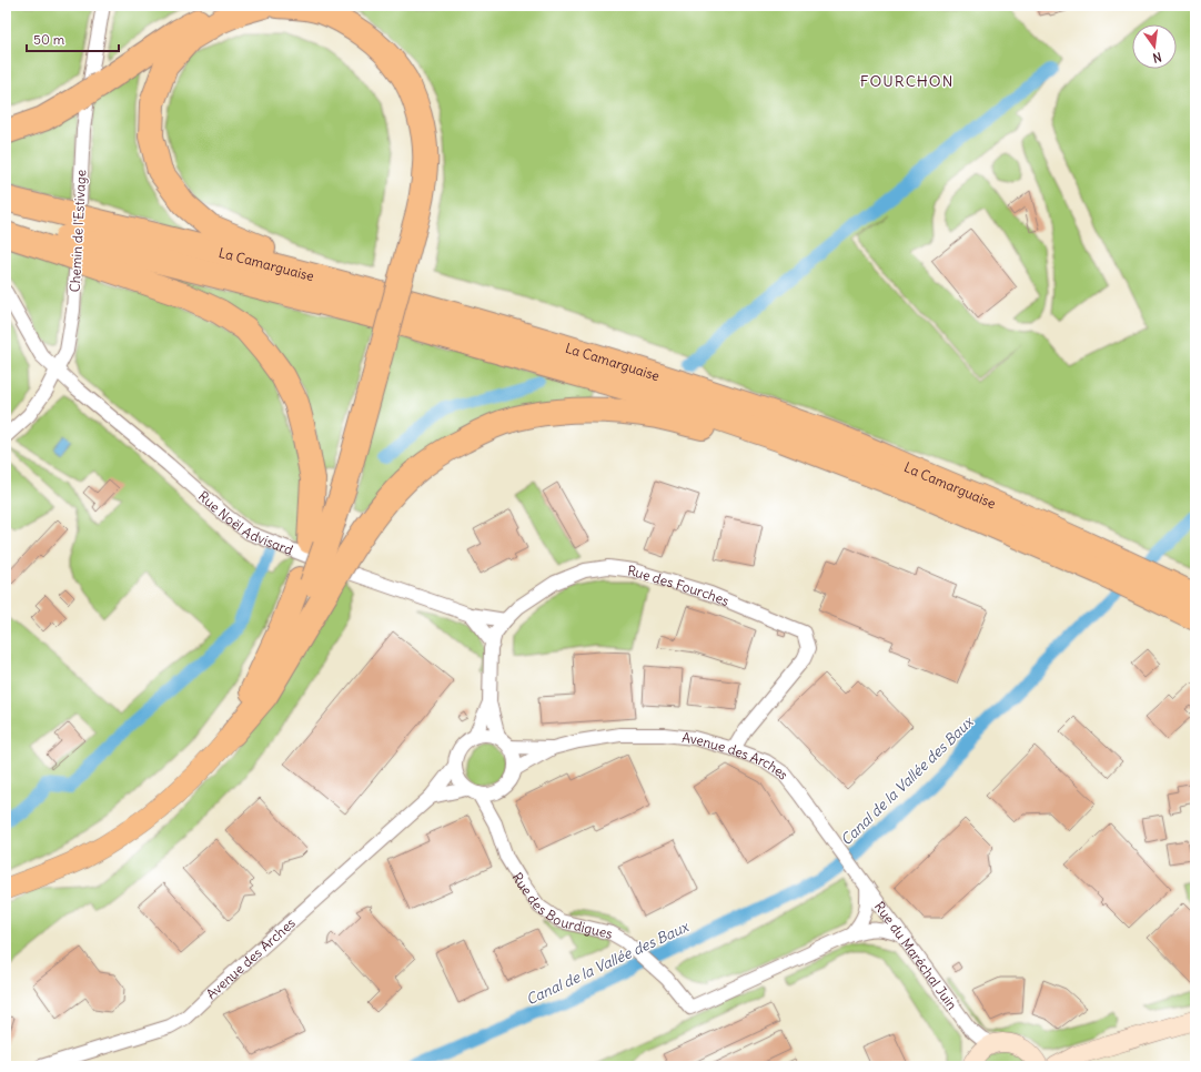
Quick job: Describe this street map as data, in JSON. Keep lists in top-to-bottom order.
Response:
{
  "streets": {
    "highway": ["La Camarguaise"],
    "street": [
      "Chemin de l'Estivage",
      "Rue Noël Advisard",
      "Rue des Fourches",
      "Avenue des Arches",
      "Rue des Bourdigues",
      "Rue du Maréchal Juin"
    ]
  },
  "crossings": [
    ["Chemin de l'Estivage", "Rue Noël Advisard"],
    ["Rue Noël Advisard", "Rue des Fourches"],
    ["Rue des Fourches", "Avenue des Arches"],
    ["Rue des Fourches", "Rue des Bourdigues"],
    ["Avenue des Arches", "Rue des Bourdigues"],
    ["Avenue des Arches", "Rue du Maréchal Juin"]
  ],
  "districts": ["FOURCHON"],
  "water": ["Canal de la Vallée des Baux"],
  "scale_bar": "50 m",
  "north": "bottom"
}
